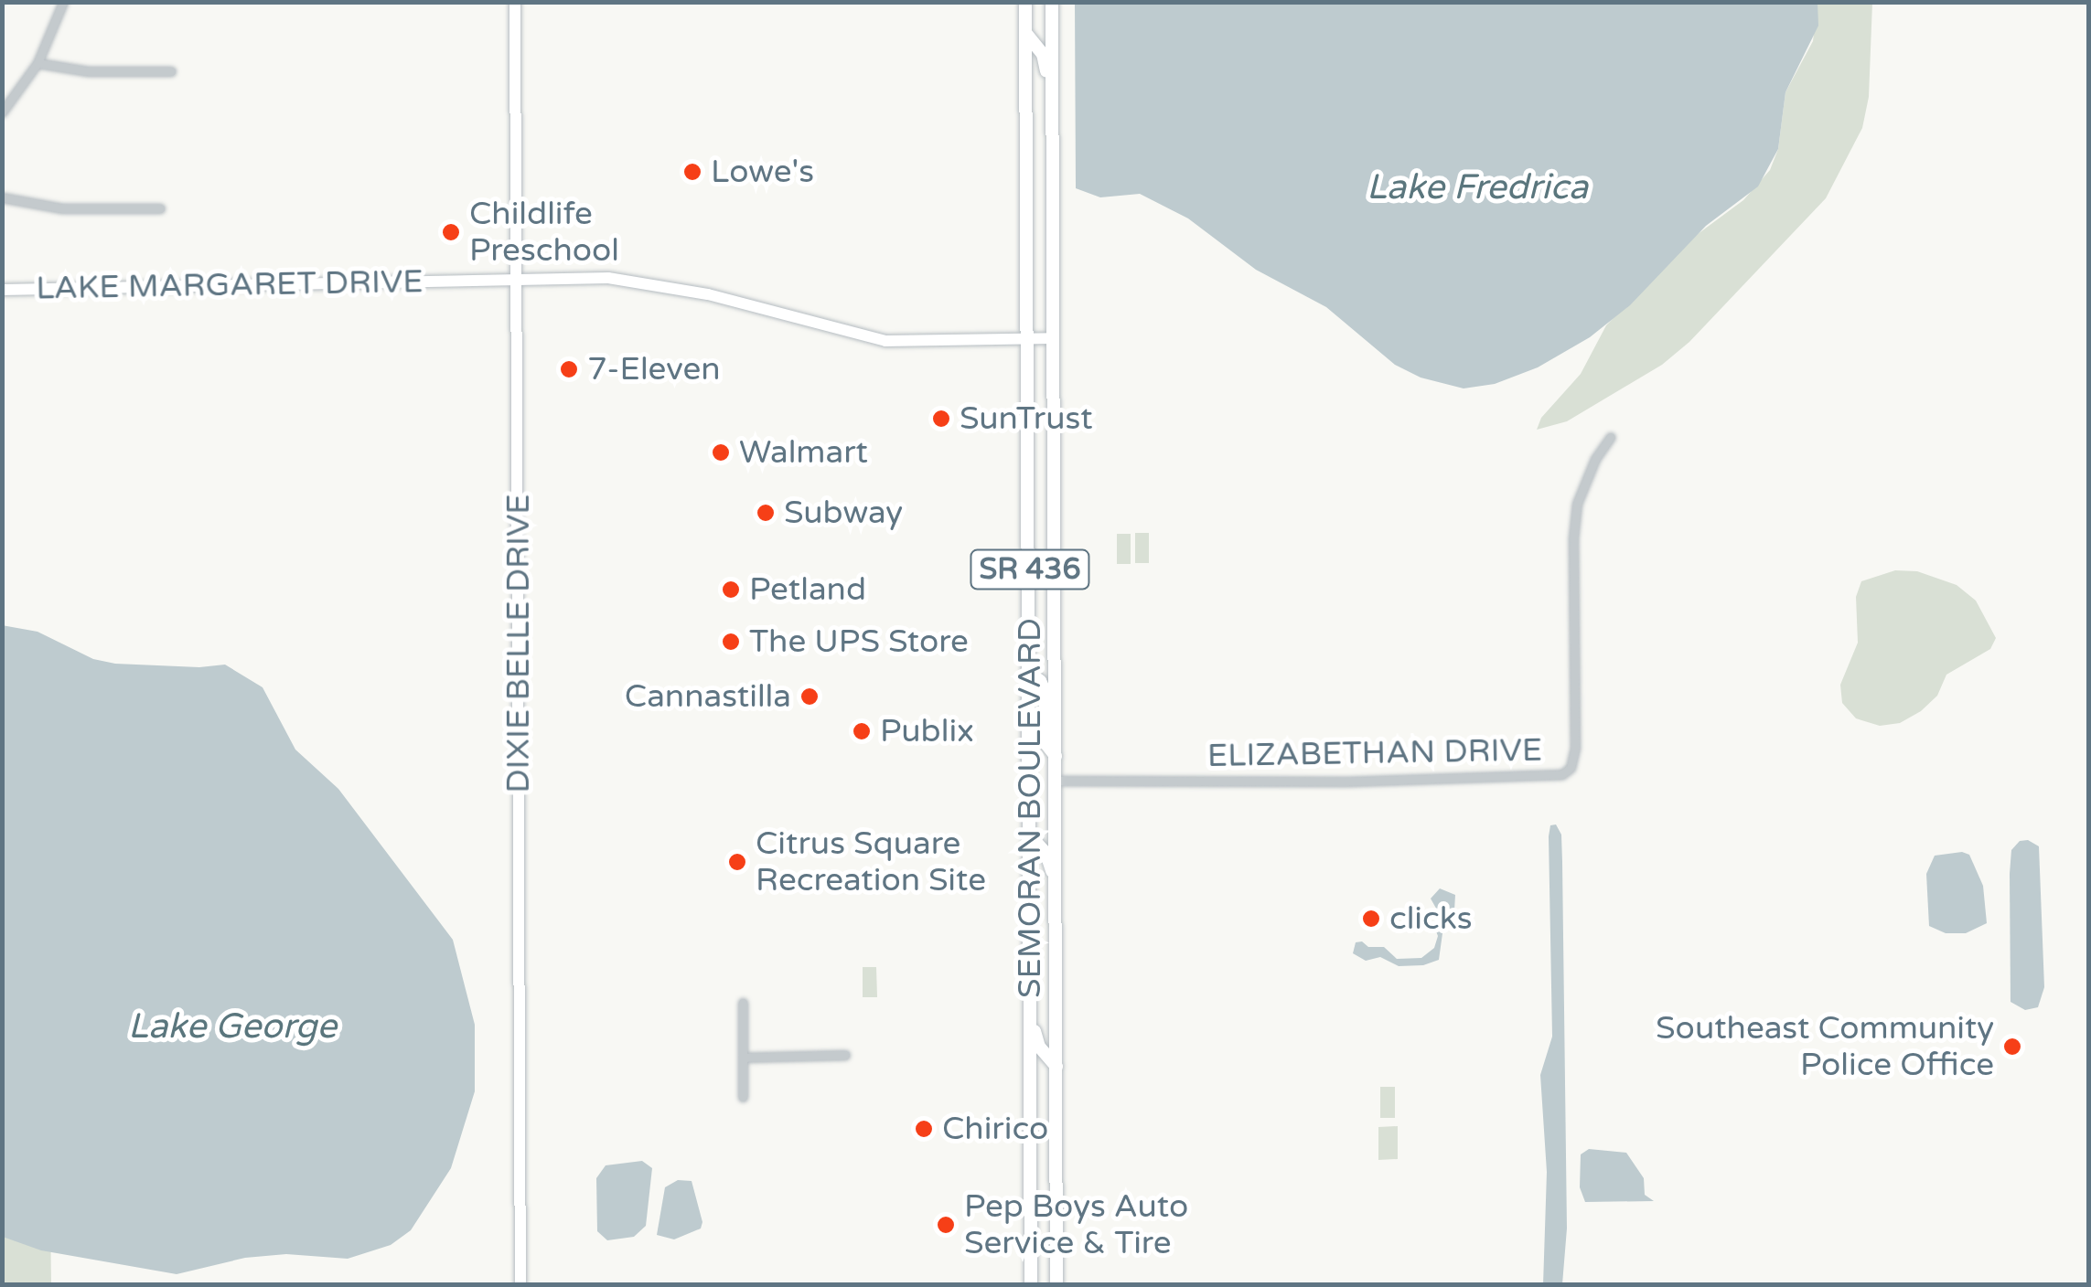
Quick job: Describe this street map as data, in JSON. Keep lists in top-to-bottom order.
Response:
{
  "streets": {
    "main road": ["SR 436", "SEMORAN BOULEVARD"],
    "street": ["LAKE MARGARET DRIVE", "DIXIE BELLE DRIVE", "ELIZABETHAN DRIVE"]
  },
  "crossings": [
    ["LAKE MARGARET DRIVE", "DIXIE BELLE DRIVE"],
    ["LAKE MARGARET DRIVE", "SEMORAN BOULEVARD"],
    ["ELIZABETHAN DRIVE", "SEMORAN BOULEVARD"]
  ],
  "water": ["Lake Fredrica", "Lake George"],
  "places": [
    "Lowe's",
    "Childlife Preschool",
    "7-Eleven",
    "SunTrust",
    "Walmart",
    "Subway",
    "Petland",
    "The UPS Store",
    "Cannastilla",
    "Publix",
    "Citrus Square Recreation Site",
    "clicks",
    "Southeast Community Police Office",
    "Chirico",
    "Pep Boys Auto Service & Tire"
  ]
}
